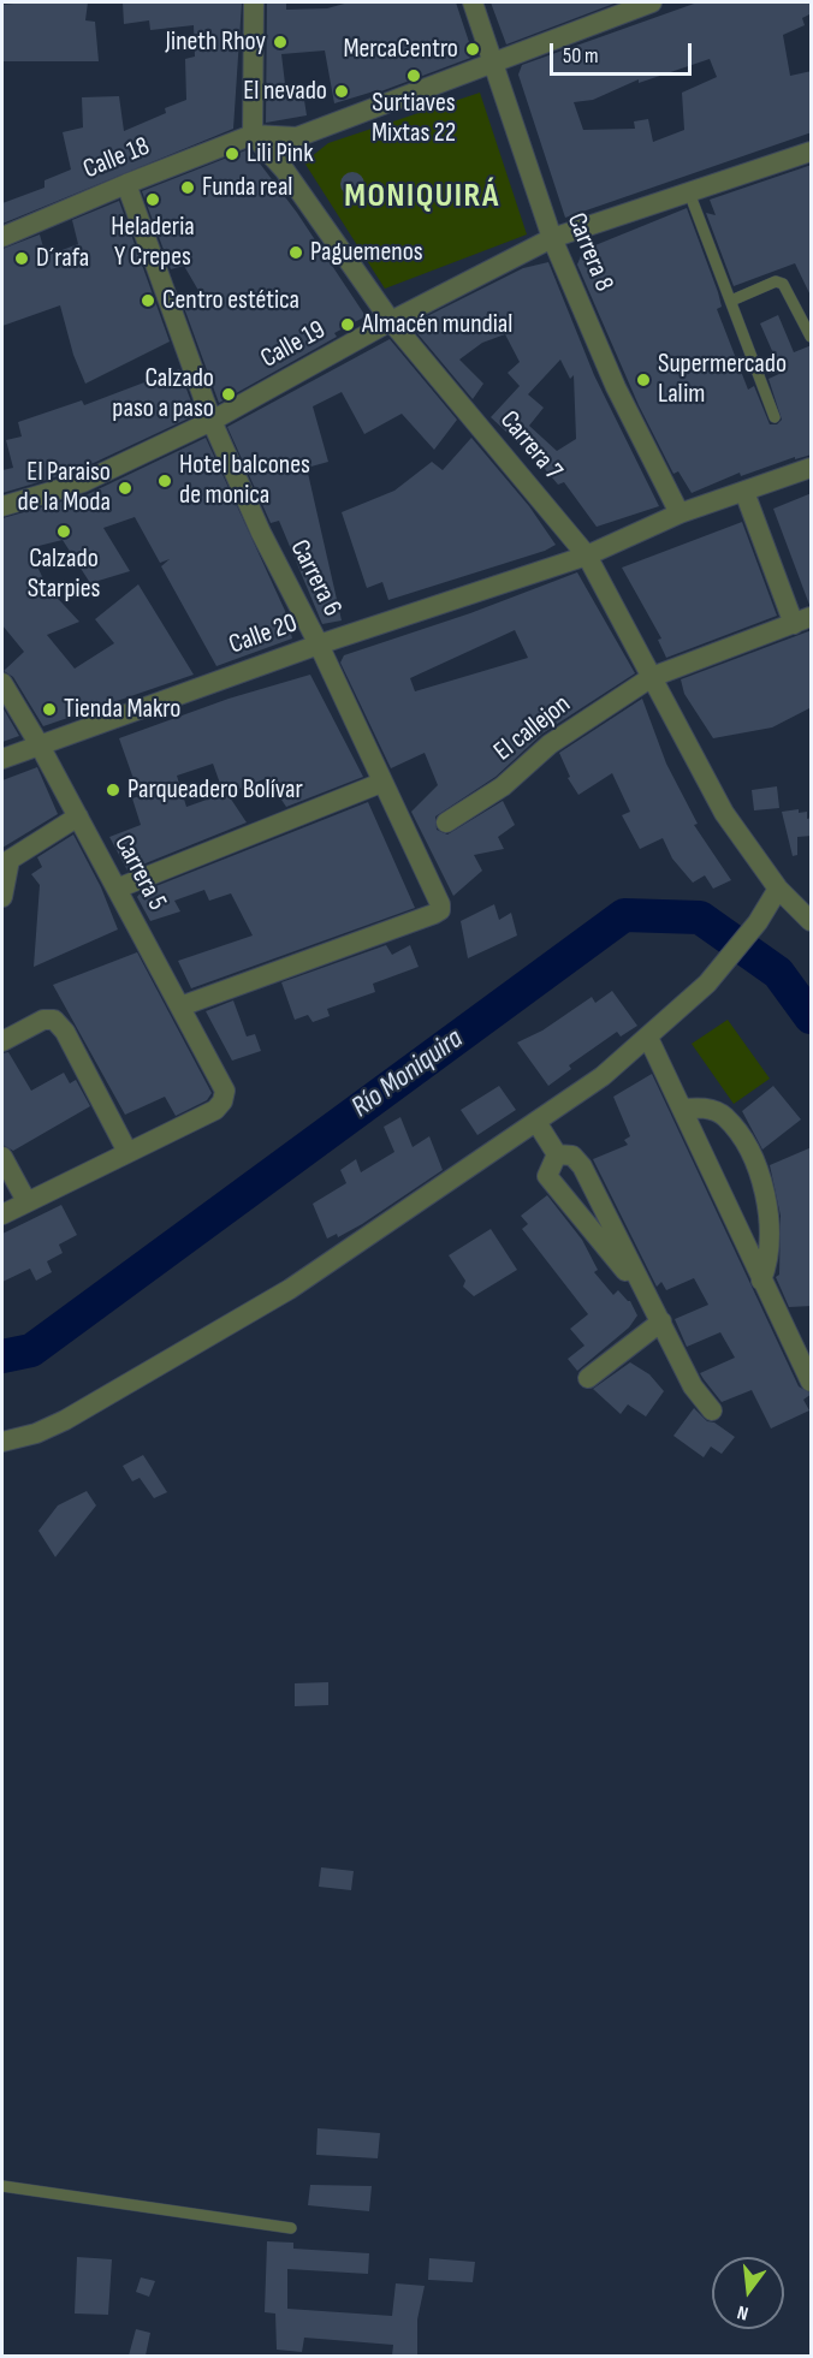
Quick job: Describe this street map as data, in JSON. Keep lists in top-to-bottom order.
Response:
{
  "streets": {
    "street": [
      "Calle 18",
      "Carrera 8",
      "Calle 19",
      "Carrera 7",
      "Carrera 6",
      "Calle 20",
      "El callejon",
      "Carrera 5"
    ]
  },
  "crossings": [
    ["Calle 18", "Carrera 7"],
    ["Calle 18", "Carrera 6"],
    ["Carrera 8", "Calle 19"],
    ["Carrera 8", "Calle 20"],
    ["Calle 19", "Carrera 7"],
    ["Calle 19", "Carrera 6"],
    ["Carrera 7", "Calle 20"],
    ["Carrera 7", "El callejon"],
    ["Carrera 6", "Calle 20"],
    ["Carrera 6", "Carrera 5"],
    ["Calle 20", "Carrera 5"]
  ],
  "districts": ["MONIQUIRÁ"],
  "water": ["Río Moniquira"],
  "places": [
    "Jineth Rhoy",
    "MercaCentro",
    "Surtiaves Mixtas 22",
    "El nevado",
    "Lili Pink",
    "Funda real",
    "Heladeria Y Crepes",
    "Paguemenos",
    "D´rafa",
    "Centro estética",
    "Almacén mundial",
    "Supermercado Lalim",
    "Calzado paso a paso",
    "Hotel balcones de monica",
    "El Paraiso de la Moda",
    "Calzado Starpies",
    "Tienda Makro",
    "Parqueadero Bolívar"
  ],
  "scale_bar": "50 m",
  "north": "bottom"
}
